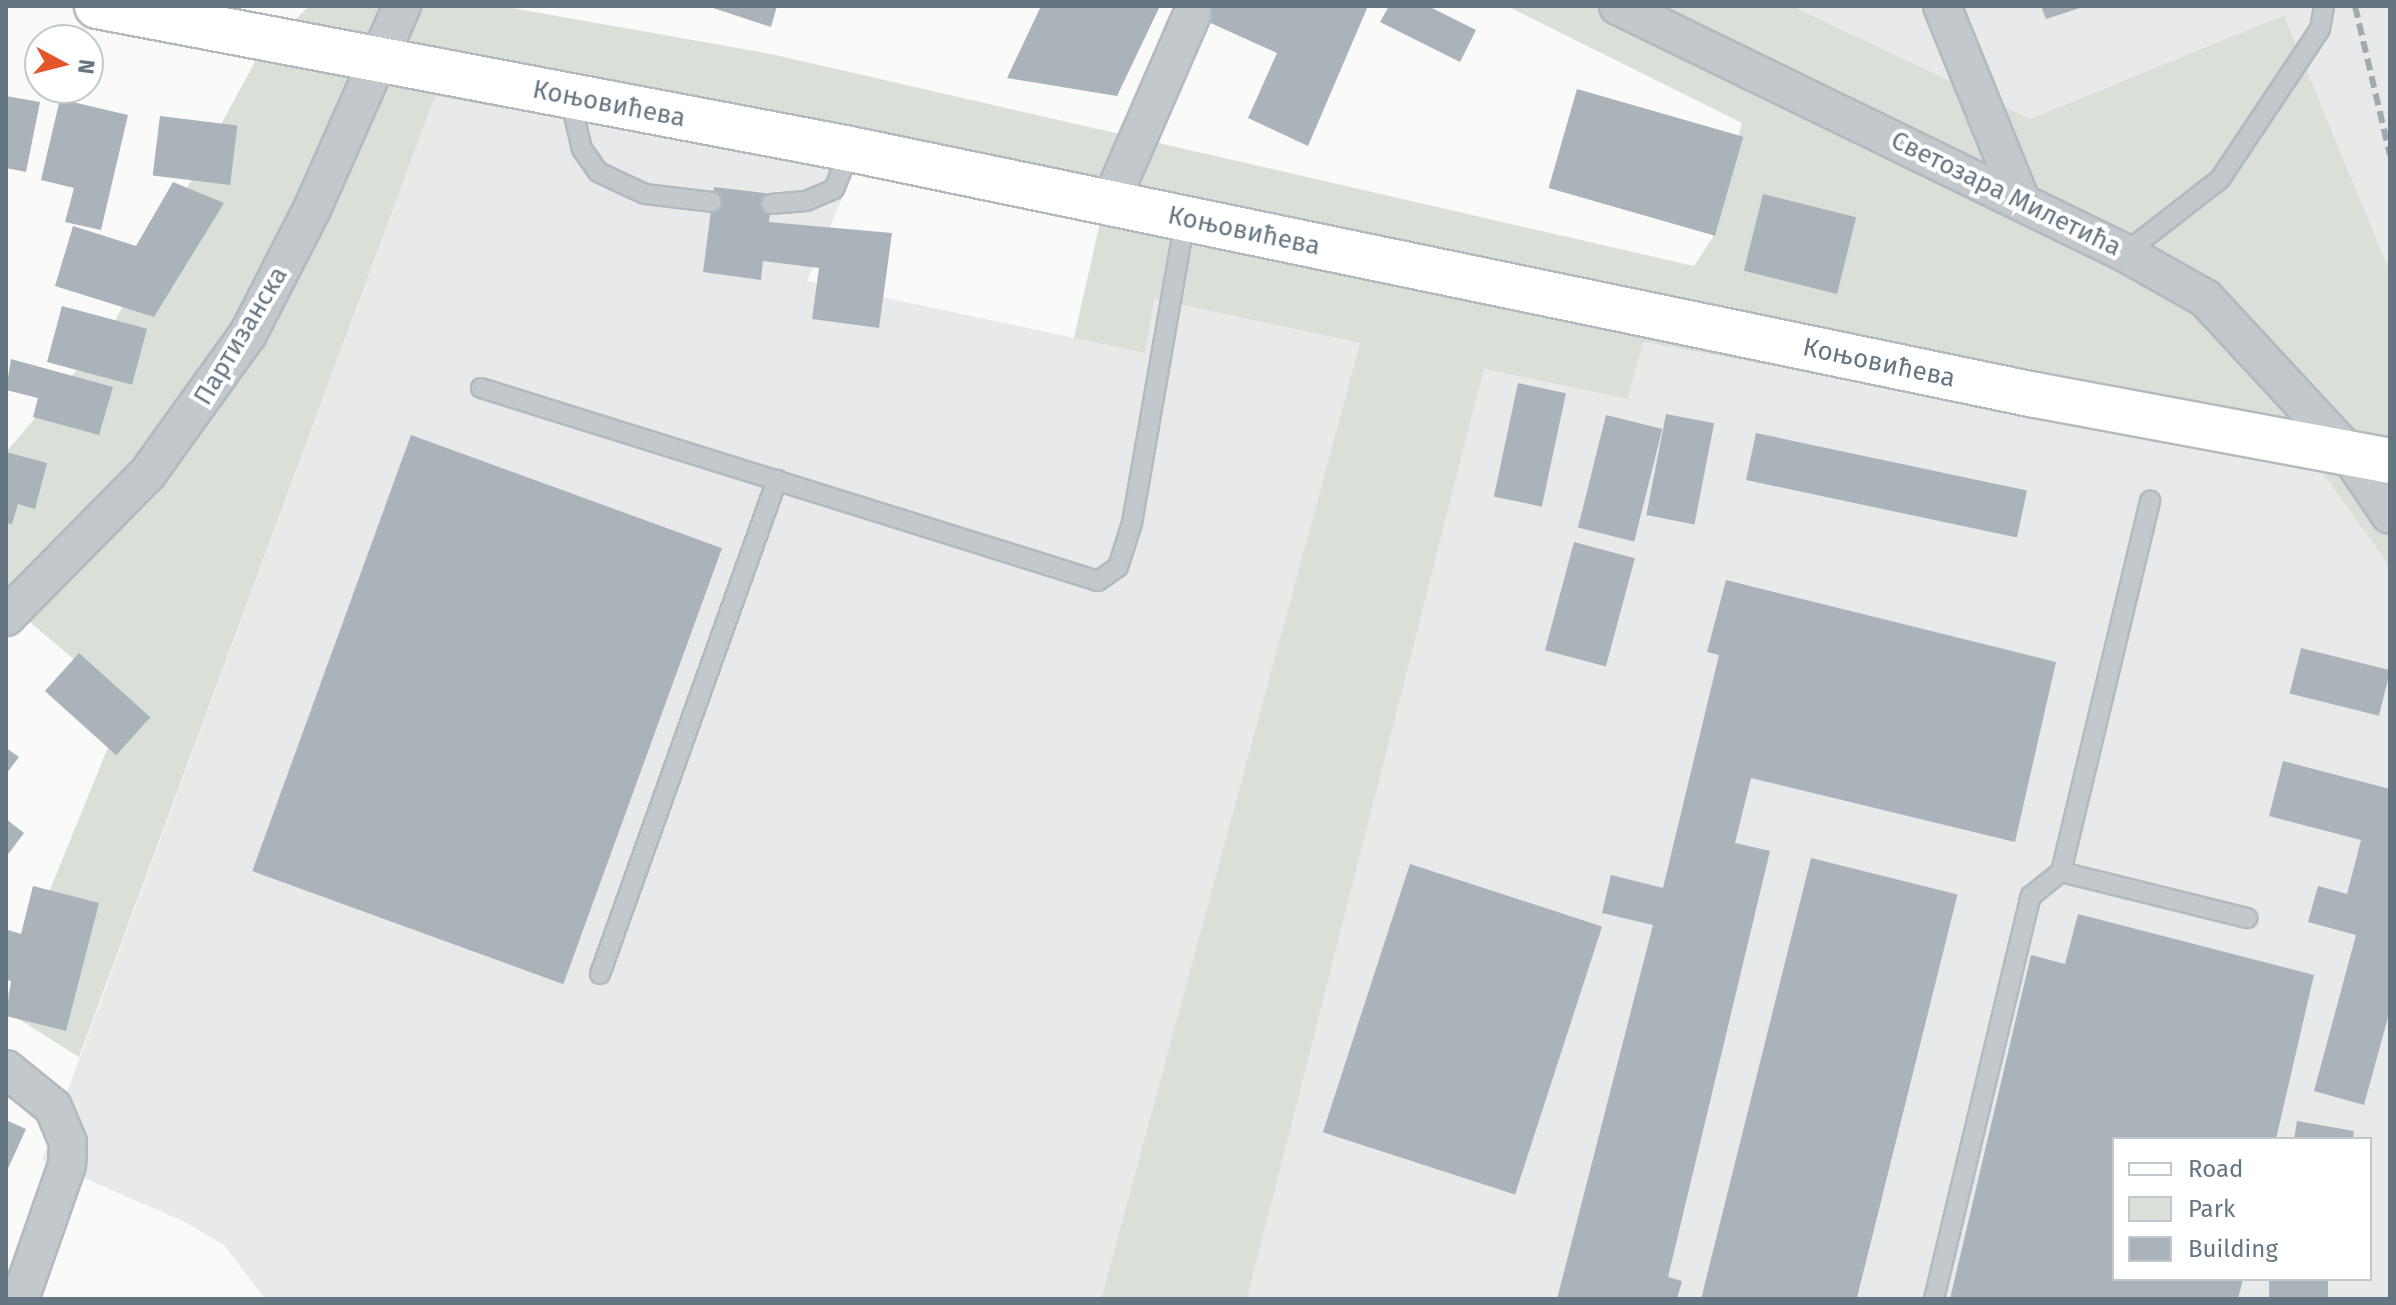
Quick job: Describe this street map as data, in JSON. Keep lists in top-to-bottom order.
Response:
{
  "streets": {
    "main road": ["Коњовићева"],
    "street": ["Светозара Милетића", "Партизанска"]
  },
  "crossings": [
    ["Коњовићева", "Светозара Милетића"],
    ["Коњовићева", "Партизанска"]
  ],
  "legend": ["Road", "Park", "Building"],
  "north": "right"
}
